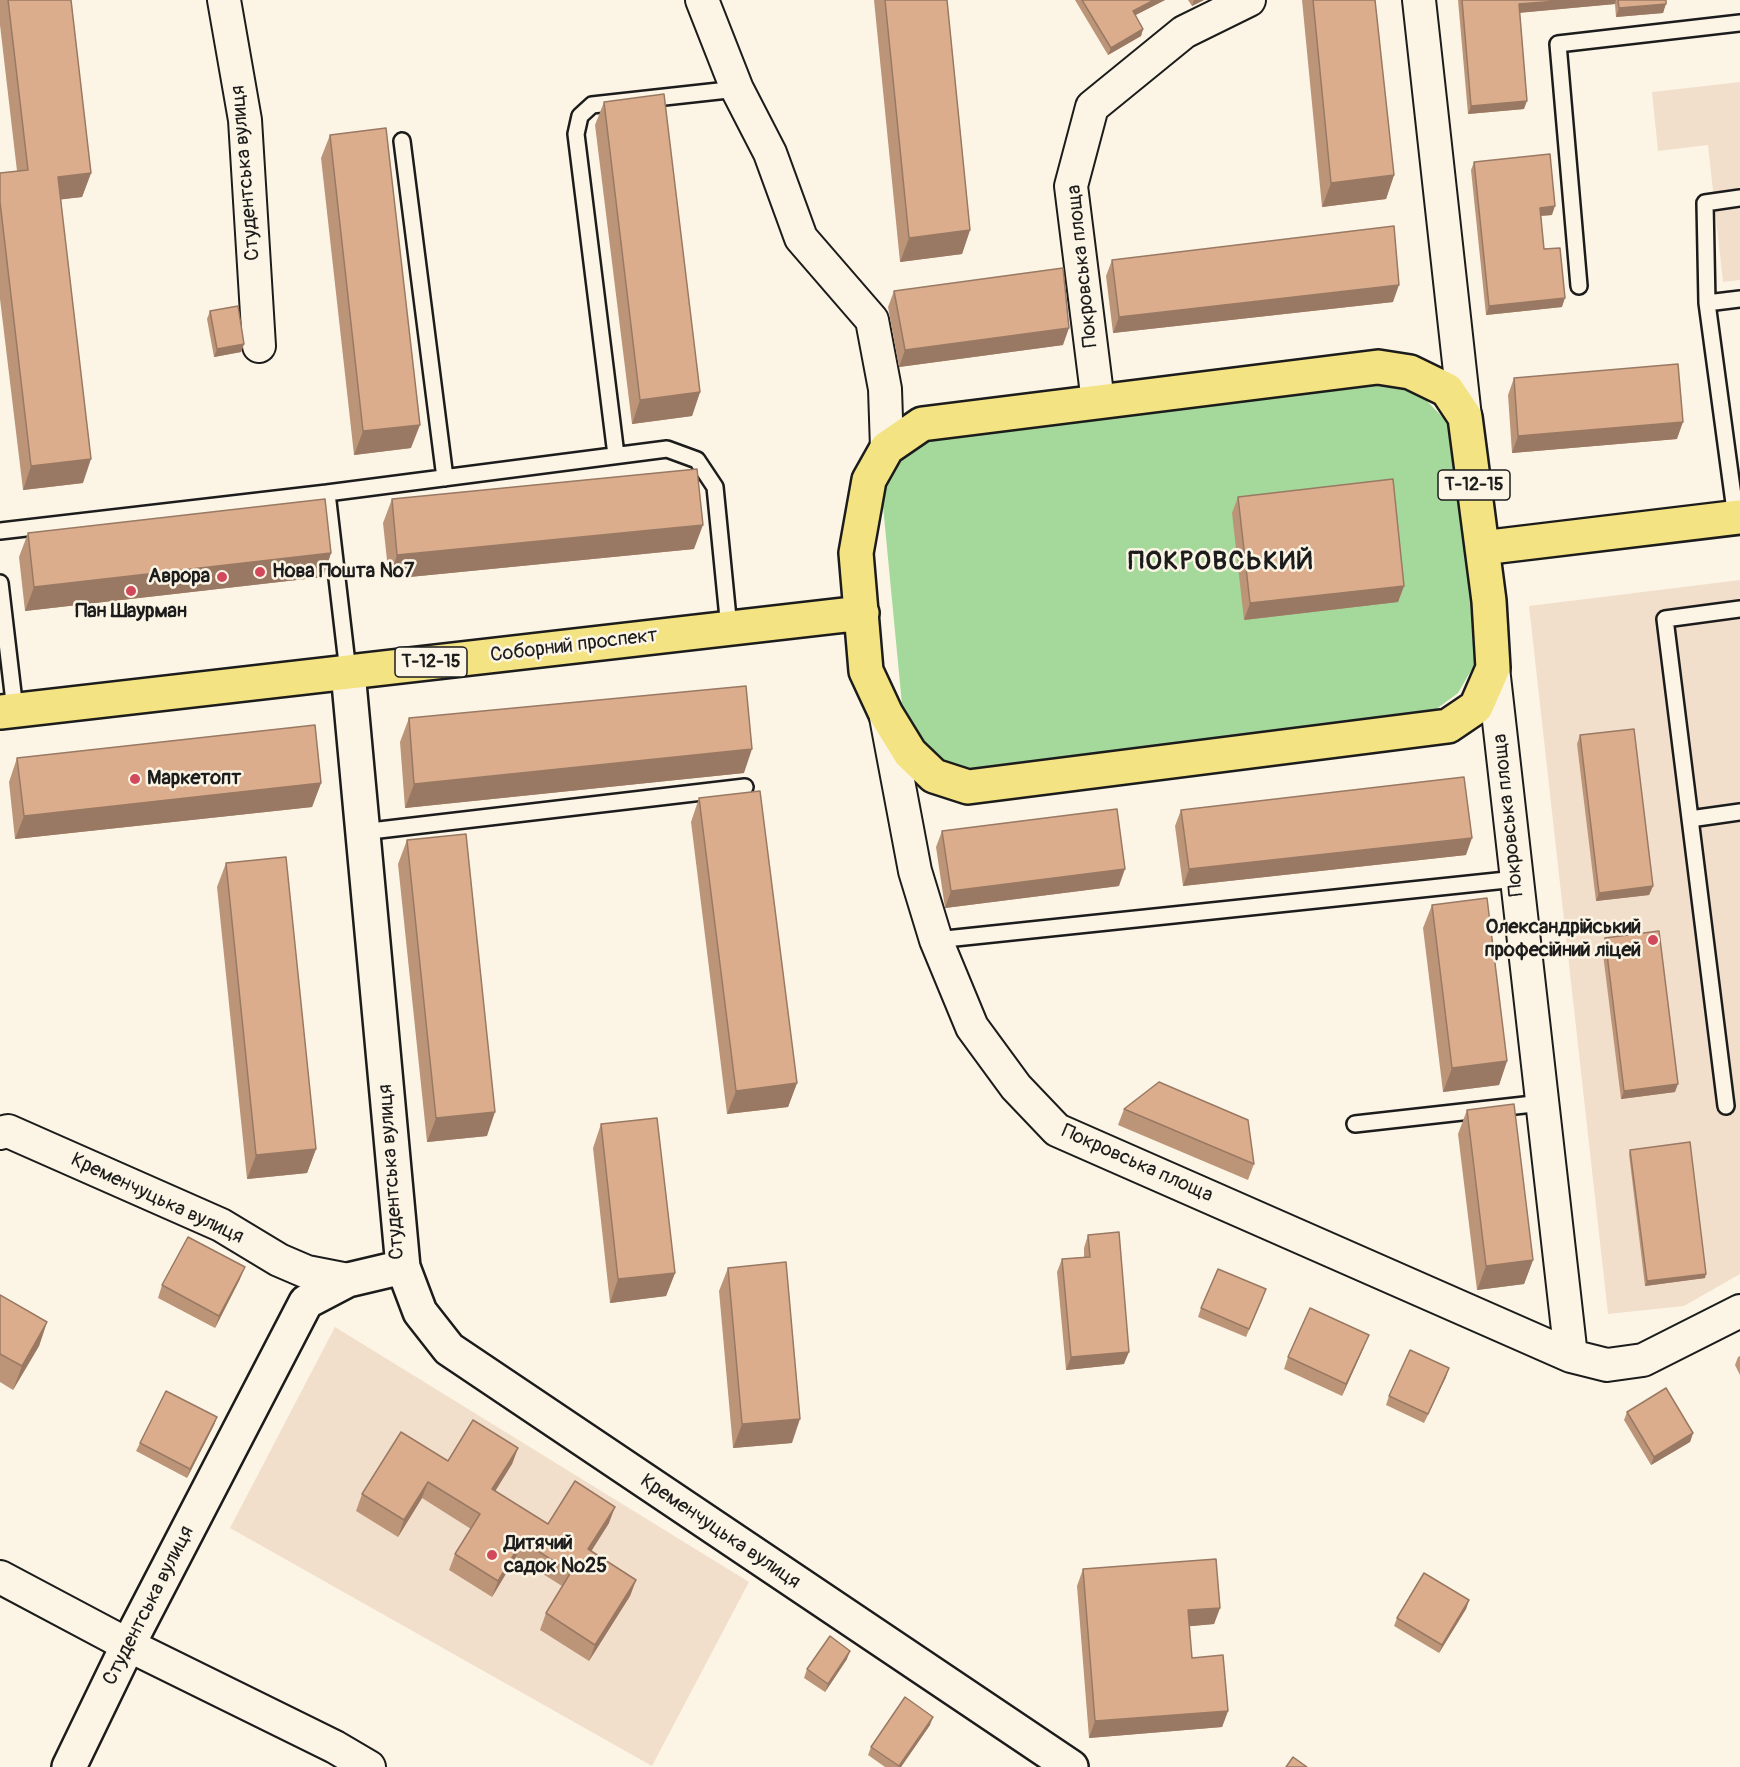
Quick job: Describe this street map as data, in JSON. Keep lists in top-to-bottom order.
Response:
{
  "streets": {
    "highway": ["Покровська площа", "Т-12-15", "Соборний проспект"],
    "street": ["Студентська вулиця", "Кременчуцька вулиця"]
  },
  "crossings": [
    ["Студентська вулиця", "Соборний проспект"],
    ["Студентська вулиця", "Кременчуцька вулиця"],
    ["Покровська площа", "Соборний проспект"]
  ],
  "districts": ["ПОКРОВСЬКИЙ"],
  "places": [
    "Нова Пошта №7",
    "Аврора",
    "Пан Шаурман",
    "Маркетопт",
    "Олександрійський професійний ліцей",
    "Дитячий садок №25"
  ]
}
